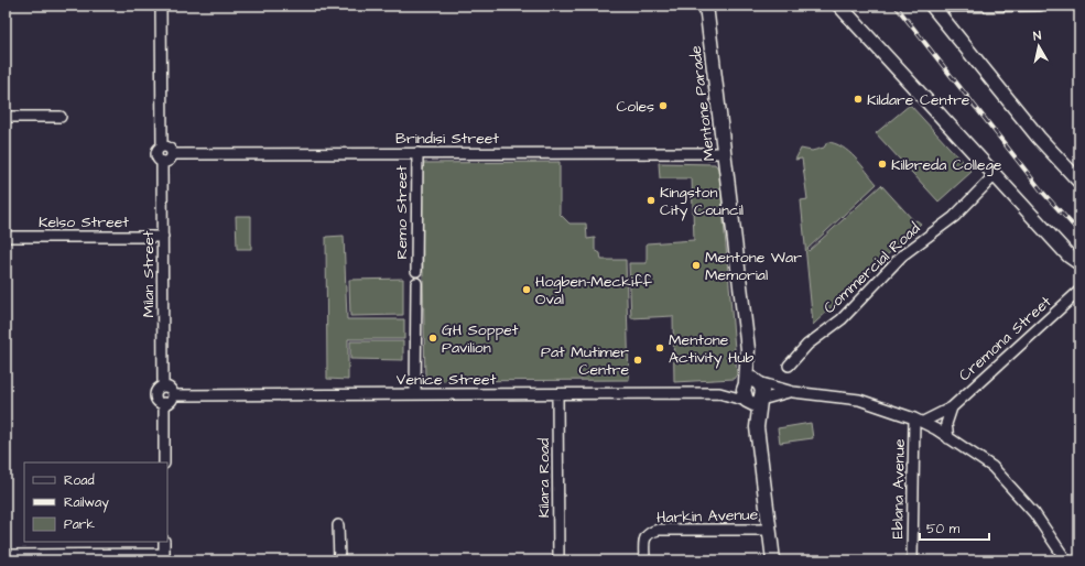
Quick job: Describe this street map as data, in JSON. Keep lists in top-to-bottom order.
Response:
{
  "streets": {
    "street": [
      "Mentone Parade",
      "Brindisi Street",
      "Remo Street",
      "Kelso Street",
      "Commercial Road",
      "Milan Street",
      "Cremona Street",
      "Venice Street",
      "Kilara Road",
      "Eblana Avenue",
      "Harkin Avenue"
    ]
  },
  "crossings": [
    ["Mentone Parade", "Brindisi Street"],
    ["Mentone Parade", "Venice Street"],
    ["Brindisi Street", "Remo Street"],
    ["Brindisi Street", "Milan Street"],
    ["Kelso Street", "Milan Street"],
    ["Milan Street", "Venice Street"],
    ["Cremona Street", "Venice Street"],
    ["Cremona Street", "Eblana Avenue"],
    ["Venice Street", "Kilara Road"],
    ["Venice Street", "Eblana Avenue"]
  ],
  "places": [
    "Kildare Centre",
    "Coles",
    "Kilbreda College",
    "Kingston City Council",
    "Mentone War Memorial",
    "Hogben-Meckiff Oval",
    "GH Soppet Pavilion",
    "Mentone Activity Hub",
    "Pat Mutimer Centre"
  ],
  "legend": ["Road", "Railway", "Park"],
  "scale_bar": "50 m",
  "north": "top"
}
